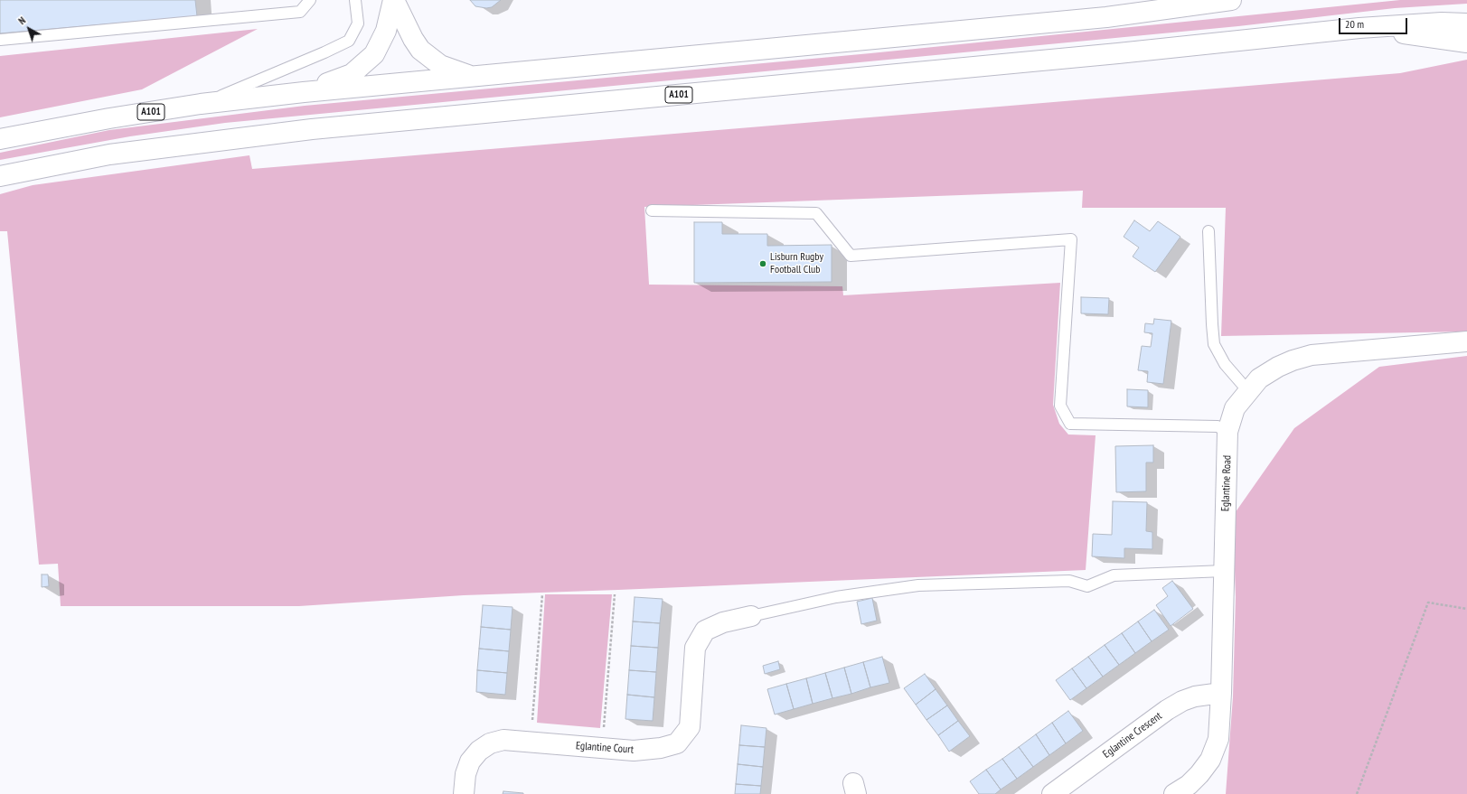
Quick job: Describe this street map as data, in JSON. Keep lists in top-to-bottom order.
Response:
{
  "streets": {
    "main road": [
      "A101",
      "Eglantine Road",
      "Eglantine Crescent",
      "Eglantine Court"
    ]
  },
  "crossings": [
    ["Eglantine Road", "Eglantine Crescent"]
  ],
  "places": ["Lisburn Rugby Football Club"],
  "scale_bar": "20 m",
  "north": "top left"
}
